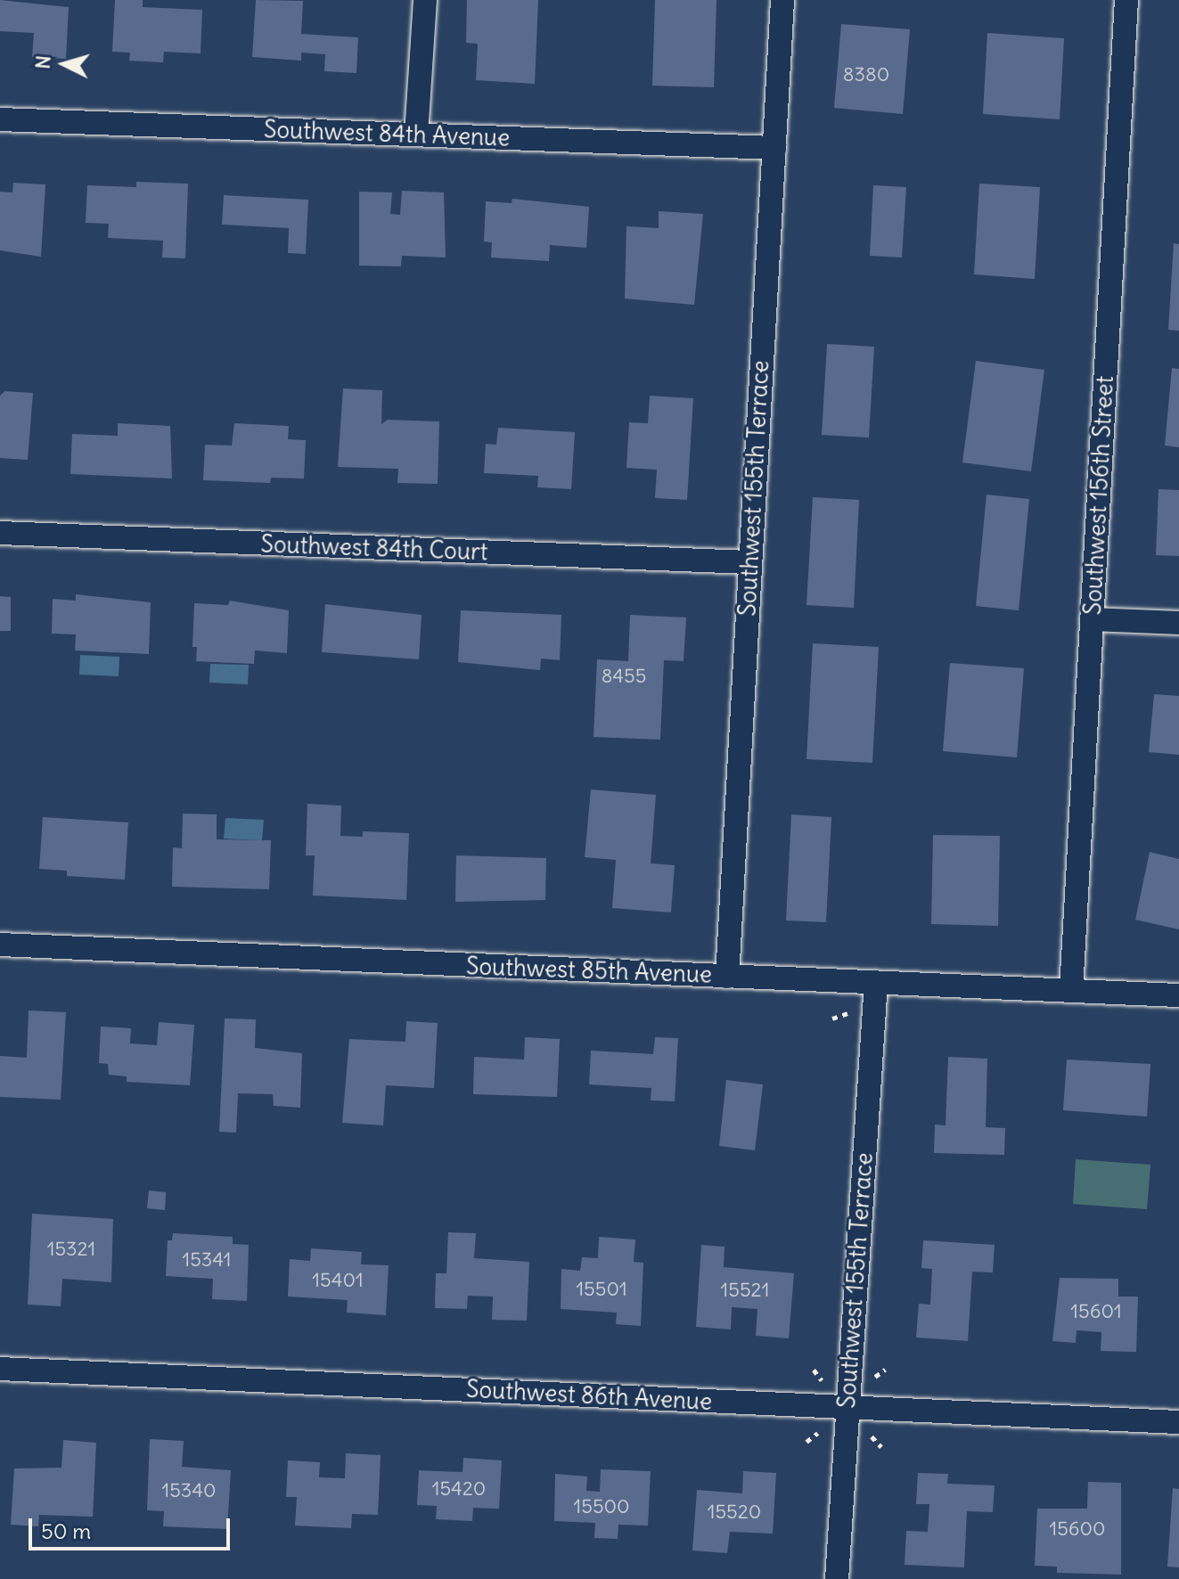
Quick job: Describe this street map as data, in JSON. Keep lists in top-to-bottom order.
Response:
{
  "streets": {
    "street": [
      "Southwest 84th Avenue",
      "Southwest 155th Terrace",
      "Southwest 156th Street",
      "Southwest 84th Court",
      "Southwest 85th Avenue",
      "Southwest 86th Avenue"
    ]
  },
  "crossings": [
    ["Southwest 84th Avenue", "Southwest 155th Terrace"],
    ["Southwest 155th Terrace", "Southwest 84th Court"],
    ["Southwest 155th Terrace", "Southwest 85th Avenue"],
    ["Southwest 155th Terrace", "Southwest 86th Avenue"],
    ["Southwest 156th Street", "Southwest 85th Avenue"]
  ],
  "house_numbers": [
    "8380",
    "8455",
    "15321",
    "15341",
    "15401",
    "15501",
    "15521",
    "15601",
    "15420",
    "15340",
    "15500",
    "15520",
    "15600"
  ],
  "scale_bar": "50 m",
  "north": "left"
}
